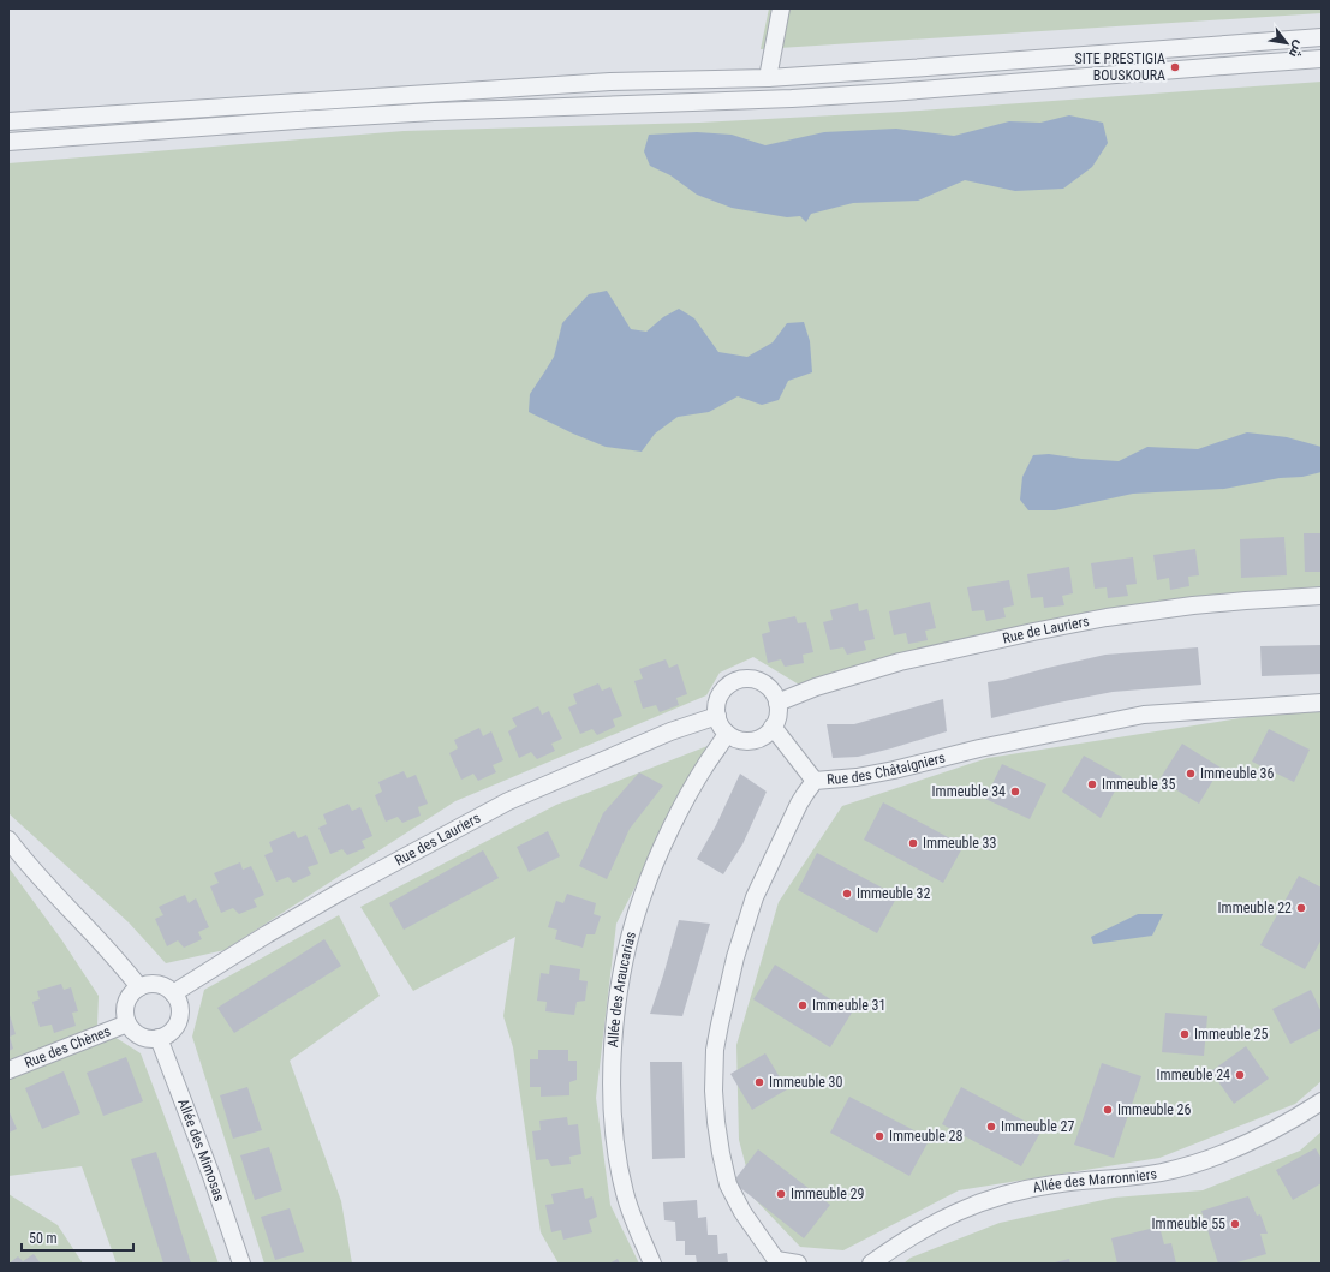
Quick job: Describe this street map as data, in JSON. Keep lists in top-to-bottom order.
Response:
{
  "streets": {
    "street": [
      "Rue de Lauriers",
      "Rue des Châtaigniers",
      "Rue des Lauriers",
      "Allée des Araucarias",
      "Rue des Chènes",
      "Allée des Mimosas",
      "Allée des Marronniers"
    ]
  },
  "crossings": [
    ["Rue de Lauriers", "Rue des Lauriers"],
    ["Rue de Lauriers", "Allée des Araucarias"],
    ["Rue des Lauriers", "Allée des Araucarias"],
    ["Rue des Lauriers", "Rue des Chènes"],
    ["Rue des Lauriers", "Allée des Mimosas"],
    ["Rue des Chènes", "Allée des Mimosas"]
  ],
  "places": [
    "SITE PRESTIGIA BOUSKOURA",
    "Immeuble 36",
    "Immeuble 35",
    "Immeuble 34",
    "Immeuble 33",
    "Immeuble 32",
    "Immeuble 22",
    "Immeuble 31",
    "Immeuble 25",
    "Immeuble 24",
    "Immeuble 30",
    "Immeuble 26",
    "Immeuble 27",
    "Immeuble 28",
    "Immeuble 29",
    "Immeuble 55"
  ],
  "scale_bar": "50 m",
  "north": "bottom right"
}
